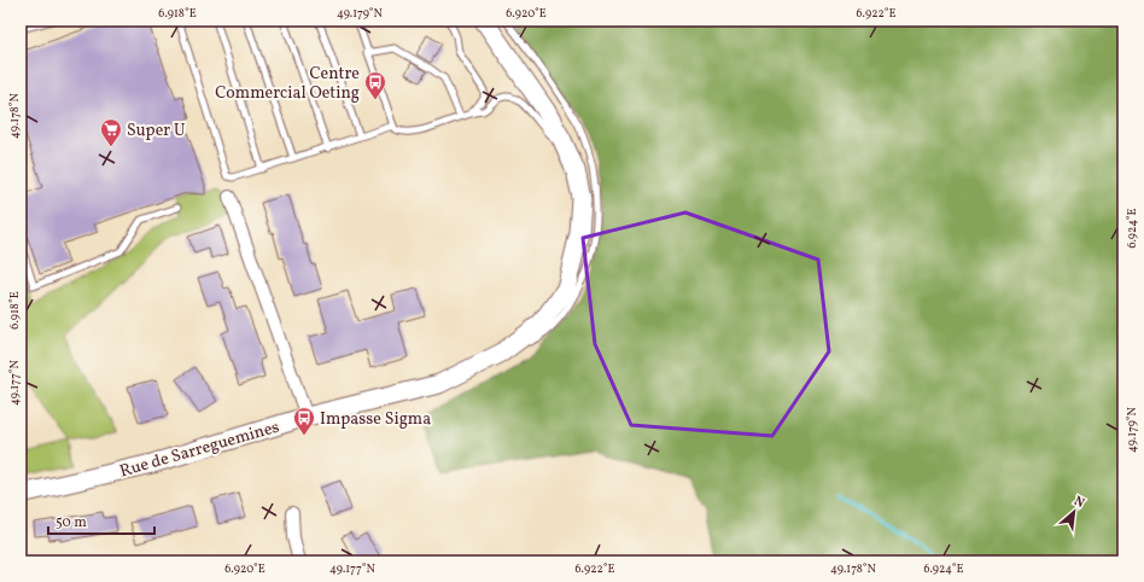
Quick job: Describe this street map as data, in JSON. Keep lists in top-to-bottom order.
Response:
{
  "streets": {
    "main road": ["Rue de Sarreguemines"]
  },
  "places": {
    "bus stop": ["Centre Commercial Oeting", "Impasse Sigma"],
    "supermarket": ["Super U"]
  },
  "scale_bar": "50 m",
  "north": "top right",
  "coordinates": [
    "6.918°E",
    "49.179°N",
    "6.920°E",
    "6.922°E",
    "49.178°N",
    "6.924°E",
    "49.177°N"
  ]
}
